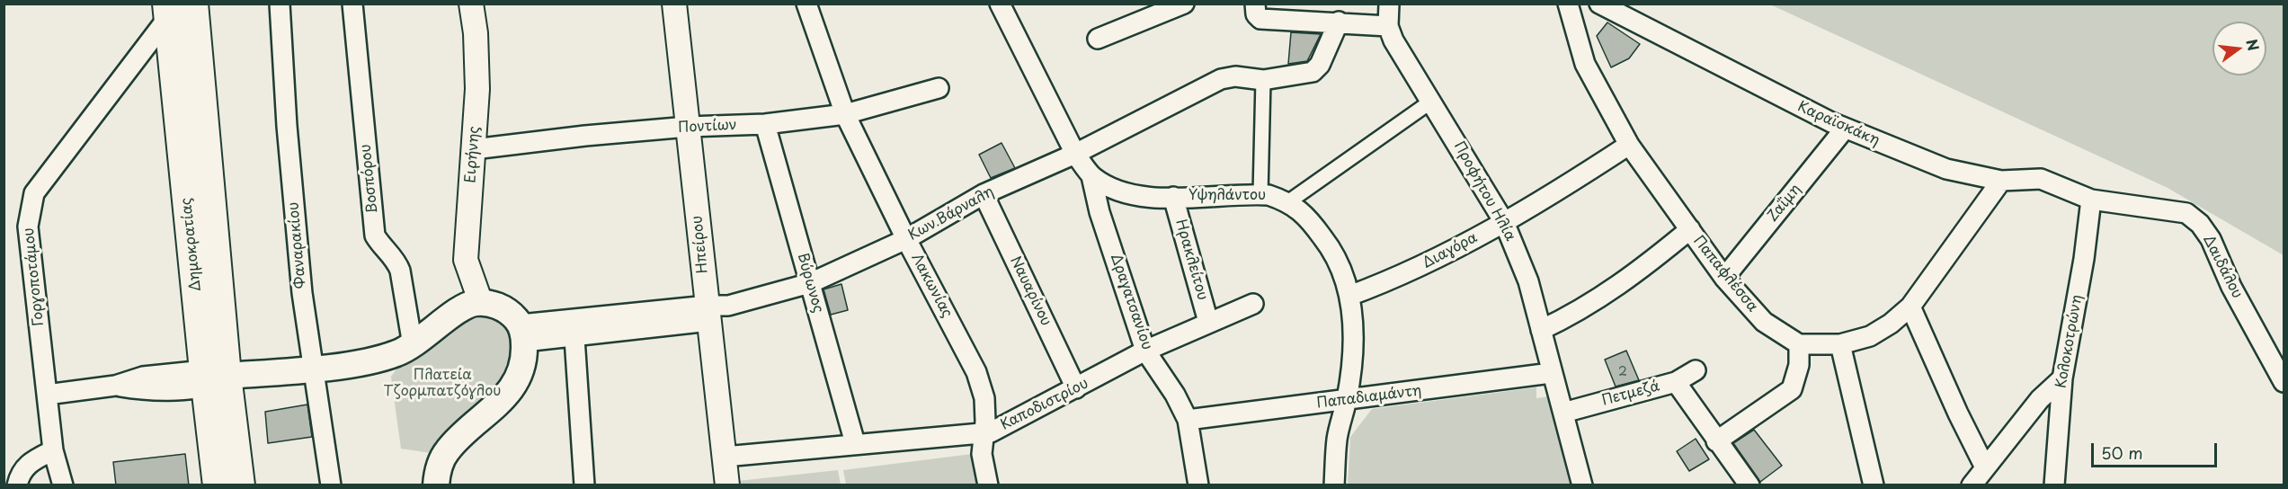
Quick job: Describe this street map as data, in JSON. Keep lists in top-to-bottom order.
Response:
{
  "streets": {
    "main road": ["Δημοκρατίας"],
    "street": [
      "Καραϊσκάκη",
      "Ποντίων",
      "Ειρήνης",
      "Βοσπόρου",
      "Προφήτου Ηλία",
      "Υψηλάντου",
      "Ζαΐμη",
      "Κων.Βάρναλη",
      "Ηπείρου",
      "Φαναρακίου",
      "Διαγόρα",
      "Ηρακλείτου",
      "Δαιδάλου",
      "Παπαφλέσσα",
      "Γοργοποτάμου",
      "Βύρωνος",
      "Λακωνίας",
      "Ναυαρίνου",
      "Δραγατσανίου",
      "Κολοκοτρώνη",
      "Πετμεζά",
      "Παπαδιαμάντη",
      "Καποδιστρίου"
    ]
  },
  "crossings": [
    ["Καραϊσκάκη", "Ζαΐμη"],
    ["Καραϊσκάκη", "Δαιδάλου"],
    ["Καραϊσκάκη", "Κολοκοτρώνη"],
    ["Ποντίων", "Ειρήνης"],
    ["Ποντίων", "Ηπείρου"],
    ["Ποντίων", "Βύρωνος"],
    ["Ποντίων", "Λακωνίας"],
    ["Προφήτου Ηλία", "Διαγόρα"],
    ["Προφήτου Ηλία", "Πετμεζά"],
    ["Προφήτου Ηλία", "Παπαδιαμάντη"],
    ["Υψηλάντου", "Κων.Βάρναλη"],
    ["Υψηλάντου", "Διαγόρα"],
    ["Υψηλάντου", "Ηρακλείτου"],
    ["Υψηλάντου", "Δραγατσανίου"],
    ["Υψηλάντου", "Παπαδιαμάντη"],
    ["Ζαΐμη", "Παπαφλέσσα"],
    ["Κων.Βάρναλη", "Ηπείρου"],
    ["Κων.Βάρναλη", "Βύρωνος"],
    ["Κων.Βάρναλη", "Λακωνίας"],
    ["Κων.Βάρναλη", "Ναυαρίνου"],
    ["Δημοκρατίας", "Γοργοποτάμου"],
    ["Ηπείρου", "Καποδιστρίου"],
    ["Διαγόρα", "Παπαφλέσσα"],
    ["Ηρακλείτου", "Καποδιστρίου"],
    ["Δαιδάλου", "Κολοκοτρώνη"],
    ["Βύρωνος", "Καποδιστρίου"],
    ["Λακωνίας", "Καποδιστρίου"],
    ["Ναυαρίνου", "Καποδιστρίου"],
    ["Δραγατσανίου", "Παπαδιαμάντη"],
    ["Δραγατσανίου", "Καποδιστρίου"]
  ],
  "parks": ["Πλατεία Τζορμπατζόγλου"],
  "house_numbers": ["2"],
  "scale_bar": "50 m",
  "north": "right"
}
